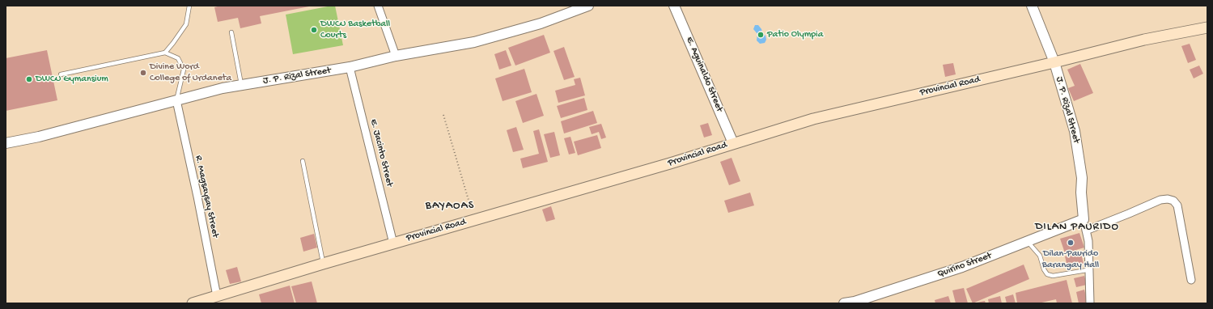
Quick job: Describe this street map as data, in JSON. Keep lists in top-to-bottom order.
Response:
{
  "streets": {
    "main road": ["Provincial Road"],
    "street": [
      "E. Aguinaldo Street",
      "J. P. Rizal Street",
      "E. Jacinto Street",
      "R. Magsaysay Street",
      "Quirino Street"
    ]
  },
  "crossings": [
    ["E. Aguinaldo Street", "Provincial Road"],
    ["J. P. Rizal Street", "Provincial Road"],
    ["J. P. Rizal Street", "E. Jacinto Street"],
    ["J. P. Rizal Street", "R. Magsaysay Street"],
    ["J. P. Rizal Street", "Quirino Street"],
    ["Provincial Road", "E. Jacinto Street"],
    ["Provincial Road", "R. Magsaysay Street"]
  ],
  "districts": ["BAYAOAS", "DILAN PAURIDO"],
  "places": [
    "DWCU Basketball Courts",
    "Patio Olympia",
    "Divine Word College of Urdaneta",
    "DWCU Gymansium",
    "Dilan-Paurido Barangay Hall"
  ]
}
